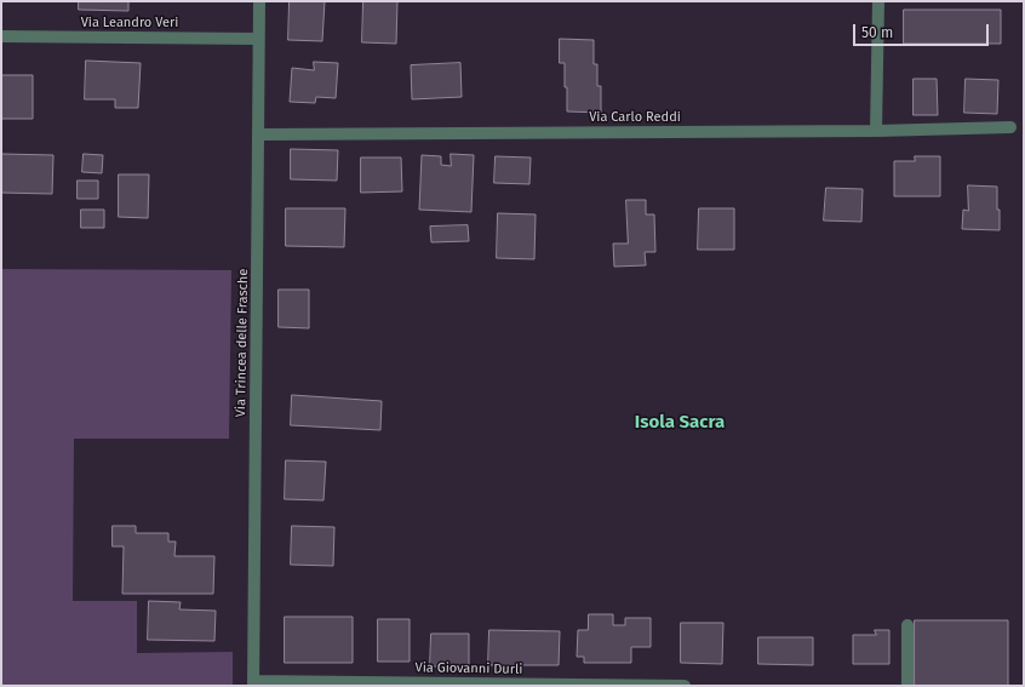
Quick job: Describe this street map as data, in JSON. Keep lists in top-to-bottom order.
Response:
{
  "streets": {
    "street": [
      "Via Leandro Veri",
      "Via Carlo Reddi",
      "Via Trincea delle Frasche",
      "Via Giovanni Durli"
    ]
  },
  "crossings": [
    ["Via Leandro Veri", "Via Trincea delle Frasche"],
    ["Via Carlo Reddi", "Via Trincea delle Frasche"],
    ["Via Trincea delle Frasche", "Via Giovanni Durli"]
  ],
  "districts": ["Isola Sacra"],
  "scale_bar": "50 m"
}
